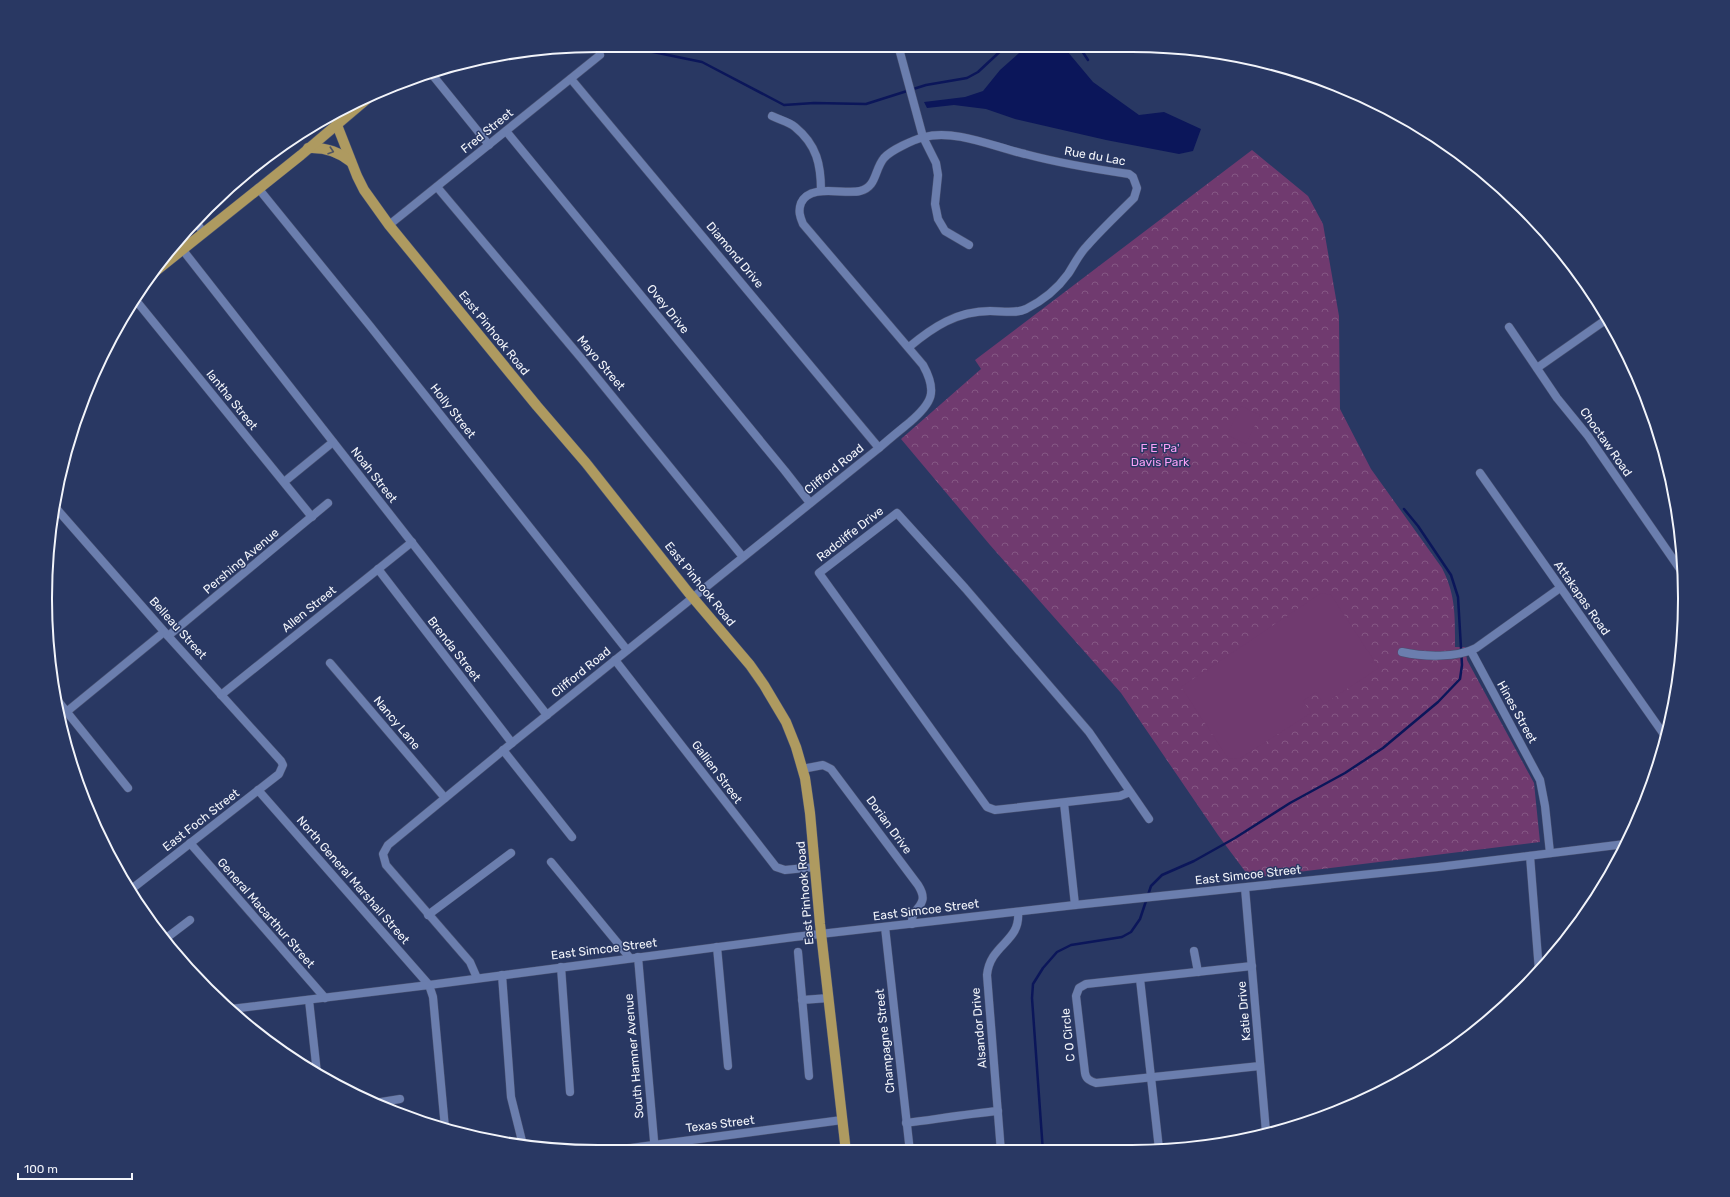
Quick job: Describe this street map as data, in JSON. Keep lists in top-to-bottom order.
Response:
{
  "streets": {
    "main road": ["East Pinhook Road"],
    "street": [
      "Fred Street",
      "Rue du Lac",
      "Diamond Drive",
      "Ovey Drive",
      "Mayo Street",
      "Iantha Street",
      "Holly Street",
      "Choctaw Road",
      "Clifford Road",
      "Noah Street",
      "Radcliffe Drive",
      "Pershing Avenue",
      "Attakapas Road",
      "Allen Street",
      "Belleau Street",
      "Brenda Street",
      "Hines Street",
      "Nancy Lane",
      "Gallien Street",
      "East Foch Street",
      "Dorian Drive",
      "East Simcoe Street",
      "North General Marshall Street",
      "General Macarthur Street",
      "Katie Drive",
      "Alsandor Drive",
      "C O Circle",
      "Champagne Street",
      "South Hamner Avenue",
      "Texas Street"
    ]
  },
  "crossings": [
    ["Fred Street", "Diamond Drive"],
    ["Fred Street", "Ovey Drive"],
    ["Fred Street", "East Pinhook Road"],
    ["Fred Street", "Mayo Street"],
    ["Rue du Lac", "Clifford Road"],
    ["Diamond Drive", "Clifford Road"],
    ["Ovey Drive", "Clifford Road"],
    ["East Pinhook Road", "Clifford Road"],
    ["East Pinhook Road", "Gallien Street"],
    ["East Pinhook Road", "Dorian Drive"],
    ["East Pinhook Road", "East Simcoe Street"],
    ["East Pinhook Road", "Texas Street"],
    ["Mayo Street", "Clifford Road"],
    ["Iantha Street", "Pershing Avenue"],
    ["Holly Street", "Clifford Road"],
    ["Clifford Road", "Noah Street"],
    ["Clifford Road", "Brenda Street"],
    ["Clifford Road", "Nancy Lane"],
    ["Clifford Road", "Gallien Street"],
    ["Clifford Road", "East Simcoe Street"],
    ["Noah Street", "Allen Street"],
    ["Pershing Avenue", "Belleau Street"],
    ["Allen Street", "Belleau Street"],
    ["Allen Street", "Brenda Street"],
    ["Belleau Street", "East Foch Street"],
    ["Hines Street", "East Simcoe Street"],
    ["East Foch Street", "North General Marshall Street"],
    ["East Foch Street", "General Macarthur Street"],
    ["Dorian Drive", "East Simcoe Street"],
    ["East Simcoe Street", "North General Marshall Street"],
    ["East Simcoe Street", "General Macarthur Street"],
    ["East Simcoe Street", "Katie Drive"],
    ["East Simcoe Street", "Alsandor Drive"],
    ["East Simcoe Street", "Champagne Street"],
    ["East Simcoe Street", "South Hamner Avenue"],
    ["Katie Drive", "C O Circle"]
  ],
  "parks": ["F E 'Pa' Davis Park"],
  "scale_bar": "100 m"
}
